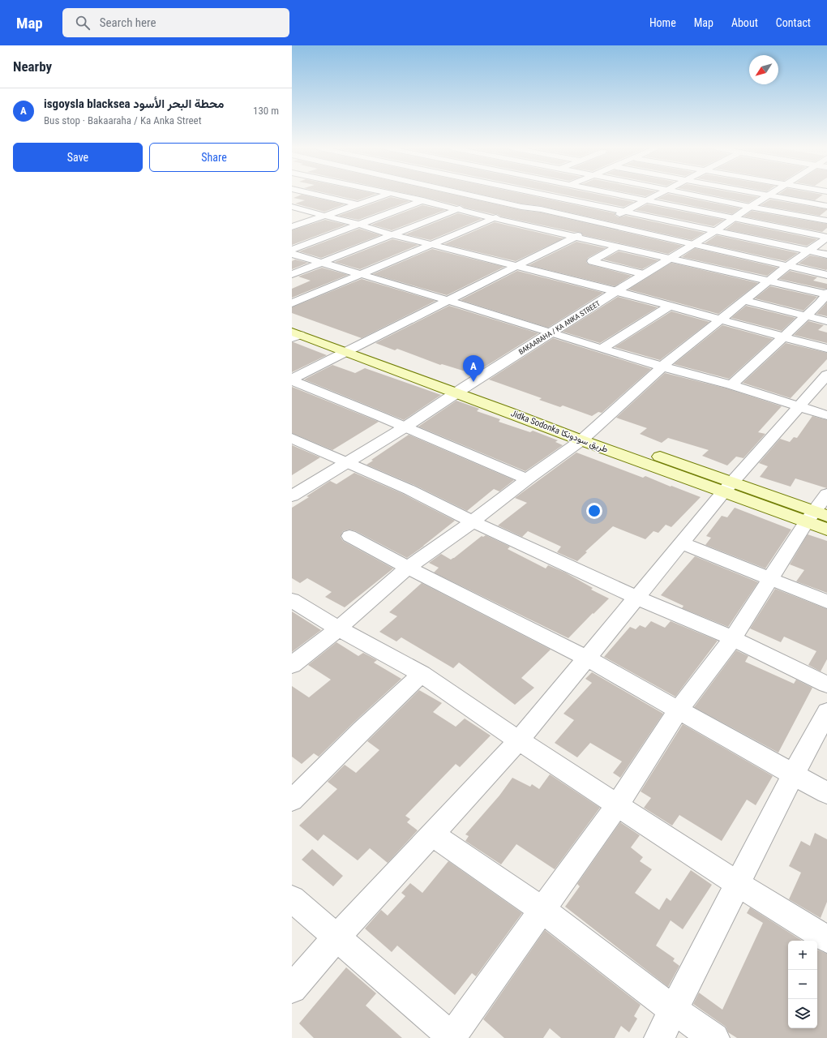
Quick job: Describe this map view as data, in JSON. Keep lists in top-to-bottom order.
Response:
{
  "streets": {
    "main road": ["Jidka Sodonka طريق سودونكا"],
    "street": ["BAKAARAHA / KA ANKA STREET"]
  },
  "crossings": [
    ["BAKAARAHA / KA ANKA STREET", "Jidka Sodonka طريق سودونكا"]
  ],
  "north": "bottom left",
  "page": {
    "header": "Map",
    "search": "Search here",
    "nav": [
      "Home",
      "Map",
      "About",
      "Contact"
    ],
    "heading": "Nearby",
    "list": [
      {
        "mark": "A",
        "name": "isgoysla blacksea محطة البحر الأسود",
        "note": "Bus stop · Bakaaraha / Ka Anka Street",
        "value": "130 m"
      }
    ],
    "buttons": ["Save", "Share"],
    "pins": "A",
    "map_buttons": ["+", "−"]
  }
}
